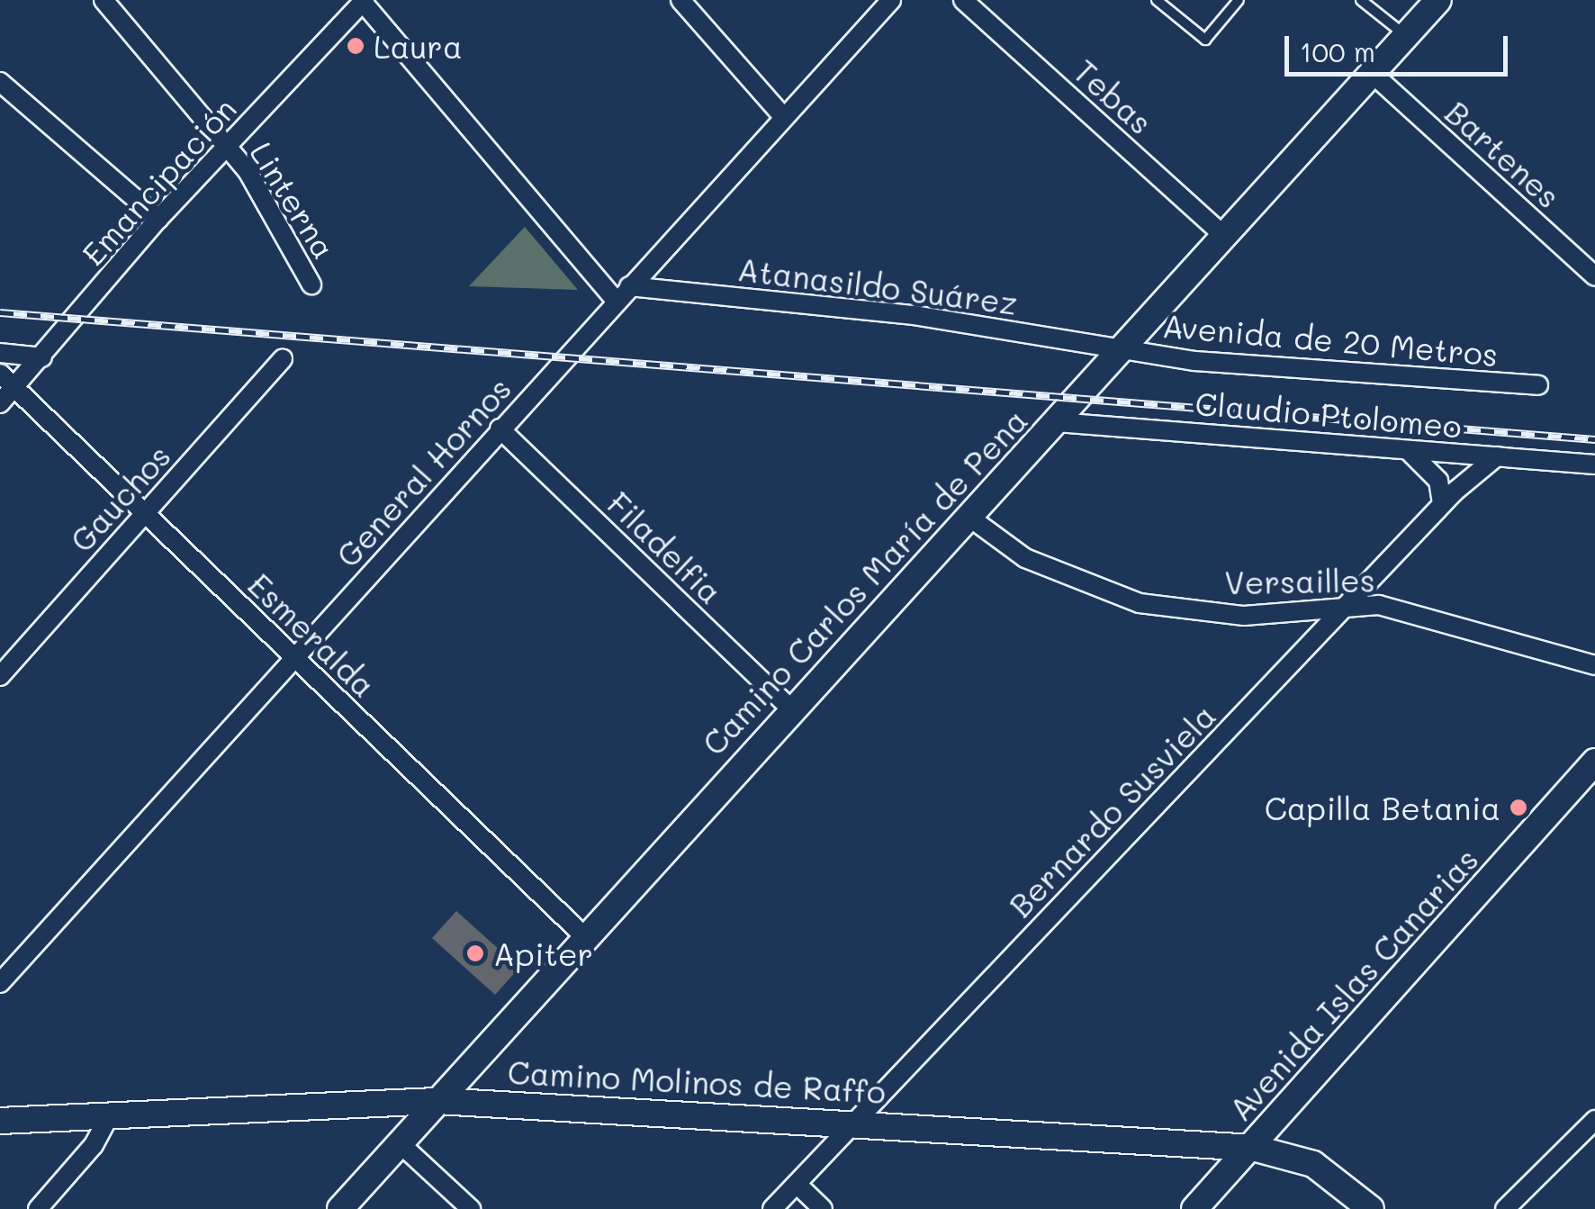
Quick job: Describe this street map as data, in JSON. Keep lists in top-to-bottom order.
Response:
{
  "streets": {
    "street": [
      "Tebas",
      "Bartenes",
      "Emancipación",
      "Linterna",
      "Atanasildo Suárez",
      "Avenida de 20 Metros",
      "Claudio Ptolomeo",
      "General Hornos",
      "Gauchos",
      "Filadelfia",
      "Versailles",
      "Camino Carlos María de Pena",
      "Esmeralda",
      "Bernardo Susviela",
      "Avenida Islas Canarias",
      "Camino Molinos de Raffo"
    ]
  },
  "crossings": [
    ["Tebas", "Camino Carlos María de Pena"],
    ["Bartenes", "Camino Carlos María de Pena"],
    ["Emancipación", "Linterna"],
    ["Emancipación", "Esmeralda"],
    ["Atanasildo Suárez", "Avenida de 20 Metros"],
    ["Atanasildo Suárez", "General Hornos"],
    ["Atanasildo Suárez", "Camino Carlos María de Pena"],
    ["Avenida de 20 Metros", "Camino Carlos María de Pena"],
    ["Claudio Ptolomeo", "Camino Carlos María de Pena"],
    ["Claudio Ptolomeo", "Bernardo Susviela"],
    ["General Hornos", "Filadelfia"],
    ["General Hornos", "Esmeralda"],
    ["Gauchos", "Esmeralda"],
    ["Filadelfia", "Camino Carlos María de Pena"],
    ["Versailles", "Camino Carlos María de Pena"],
    ["Versailles", "Bernardo Susviela"],
    ["Camino Carlos María de Pena", "Esmeralda"],
    ["Camino Carlos María de Pena", "Camino Molinos de Raffo"],
    ["Bernardo Susviela", "Camino Molinos de Raffo"],
    ["Avenida Islas Canarias", "Camino Molinos de Raffo"]
  ],
  "places": ["Laura", "Capilla Betania", "Apiter"],
  "scale_bar": "100 m"
}
